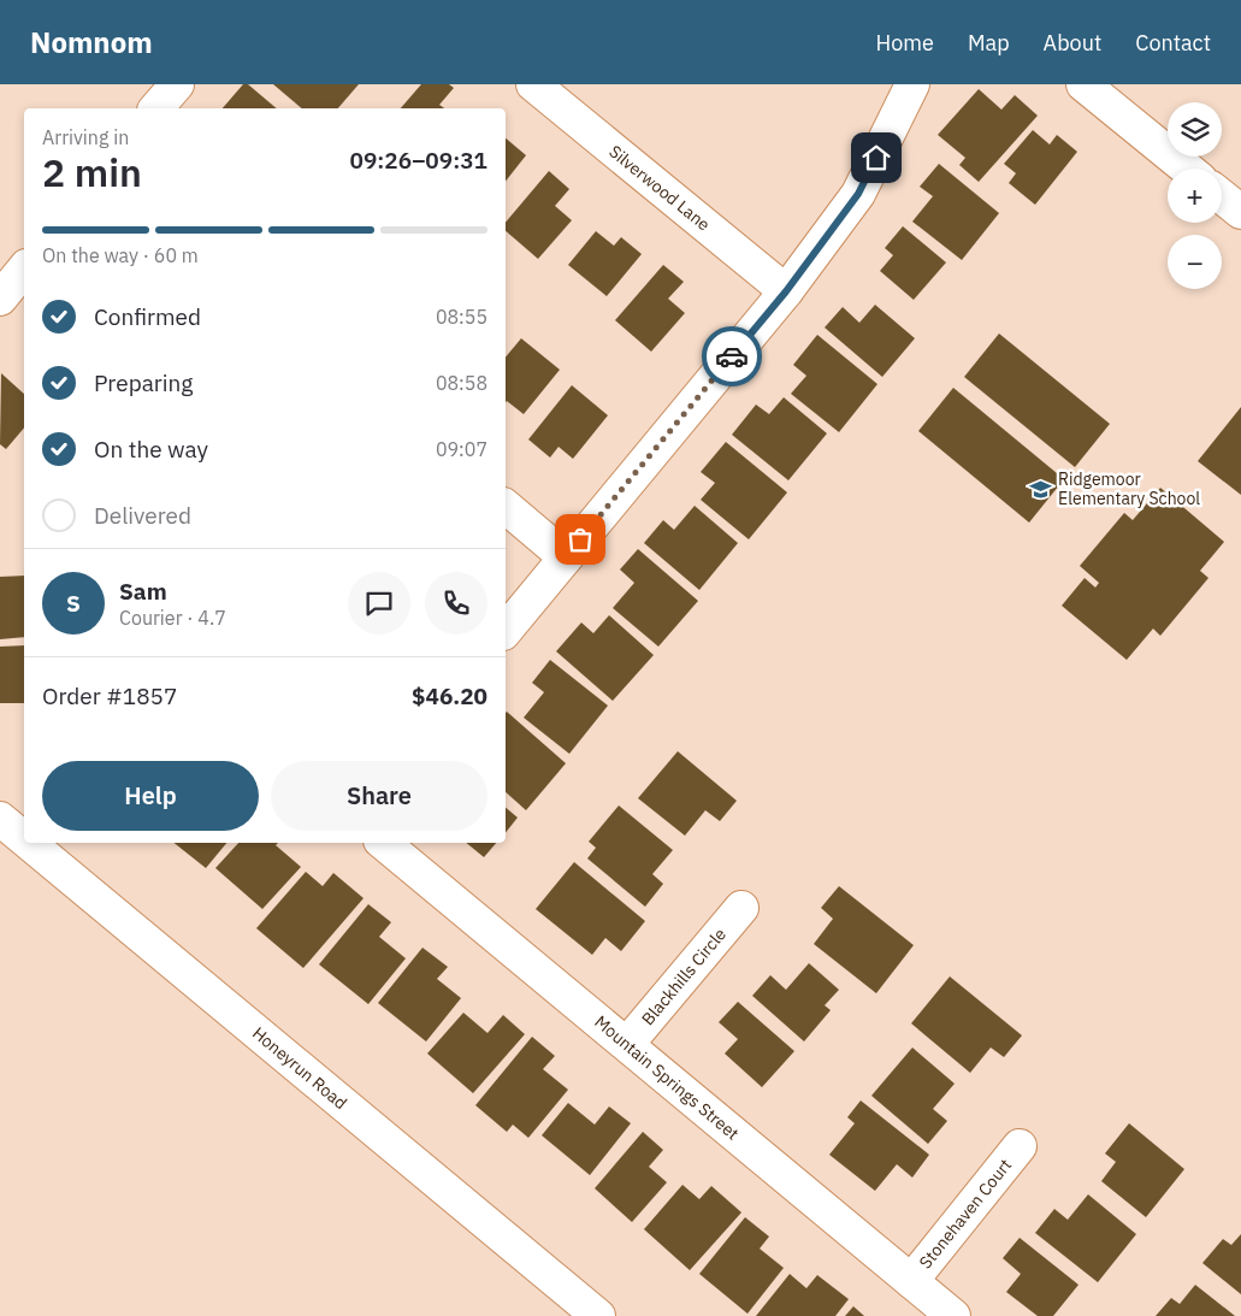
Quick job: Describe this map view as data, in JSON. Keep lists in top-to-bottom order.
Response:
{
  "streets": {
    "street": [
      "Silverwood Lane",
      "Blackhills Circle",
      "Honeyrun Road",
      "Mountain Springs Street",
      "Stonehaven Court"
    ]
  },
  "crossings": [
    ["Blackhills Circle", "Mountain Springs Street"],
    ["Mountain Springs Street", "Stonehaven Court"]
  ],
  "places": {
    "school or university": ["Ridgemoor Elementary School"]
  },
  "page": {
    "header": "Nomnom",
    "nav": [
      "Home",
      "Map",
      "About",
      "Contact"
    ],
    "map_buttons": ["+", "−"],
    "heading": ["2 min", "Arriving in", "09:26–09:31"],
    "panel": [
      "Sam",
      "Courier · 4.7",
      "Order #1857",
      "$46.20"
    ],
    "bar": "On the way · 60 m",
    "list": [
      ["Confirmed", "08:55"],
      ["Preparing", "08:58"],
      ["On the way", "09:07"],
      "Delivered"
    ],
    "round": "S",
    "buttons": ["Help", "Share"]
  }
}
